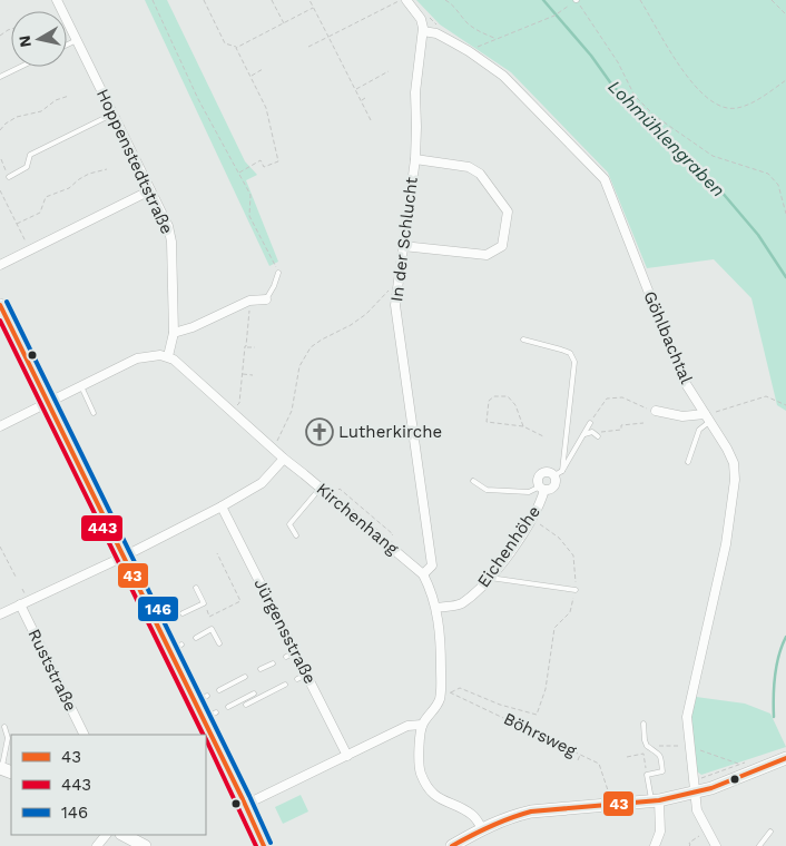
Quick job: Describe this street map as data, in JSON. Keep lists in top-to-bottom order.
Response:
{
  "streets": {
    "street": [
      "Hoppenstedtstraße",
      "In der Schlucht",
      "Göhlbachtal",
      "Kirchenhang",
      "Eichenhöhe",
      "Jürgensstraße",
      "Ruststraße"
    ],
    "path": ["Böhrsweg"]
  },
  "crossings": [
    ["Hoppenstedtstraße", "Kirchenhang"],
    ["In der Schlucht", "Göhlbachtal"],
    ["In der Schlucht", "Kirchenhang"],
    ["Kirchenhang", "Eichenhöhe"]
  ],
  "water": ["Lohmühlengraben"],
  "places": {
    "church": ["Lutherkirche"]
  },
  "lines": ["transit line 146", "transit line 43", "transit line 443"],
  "legend": ["43", "443", "146"],
  "north": "left"
}
